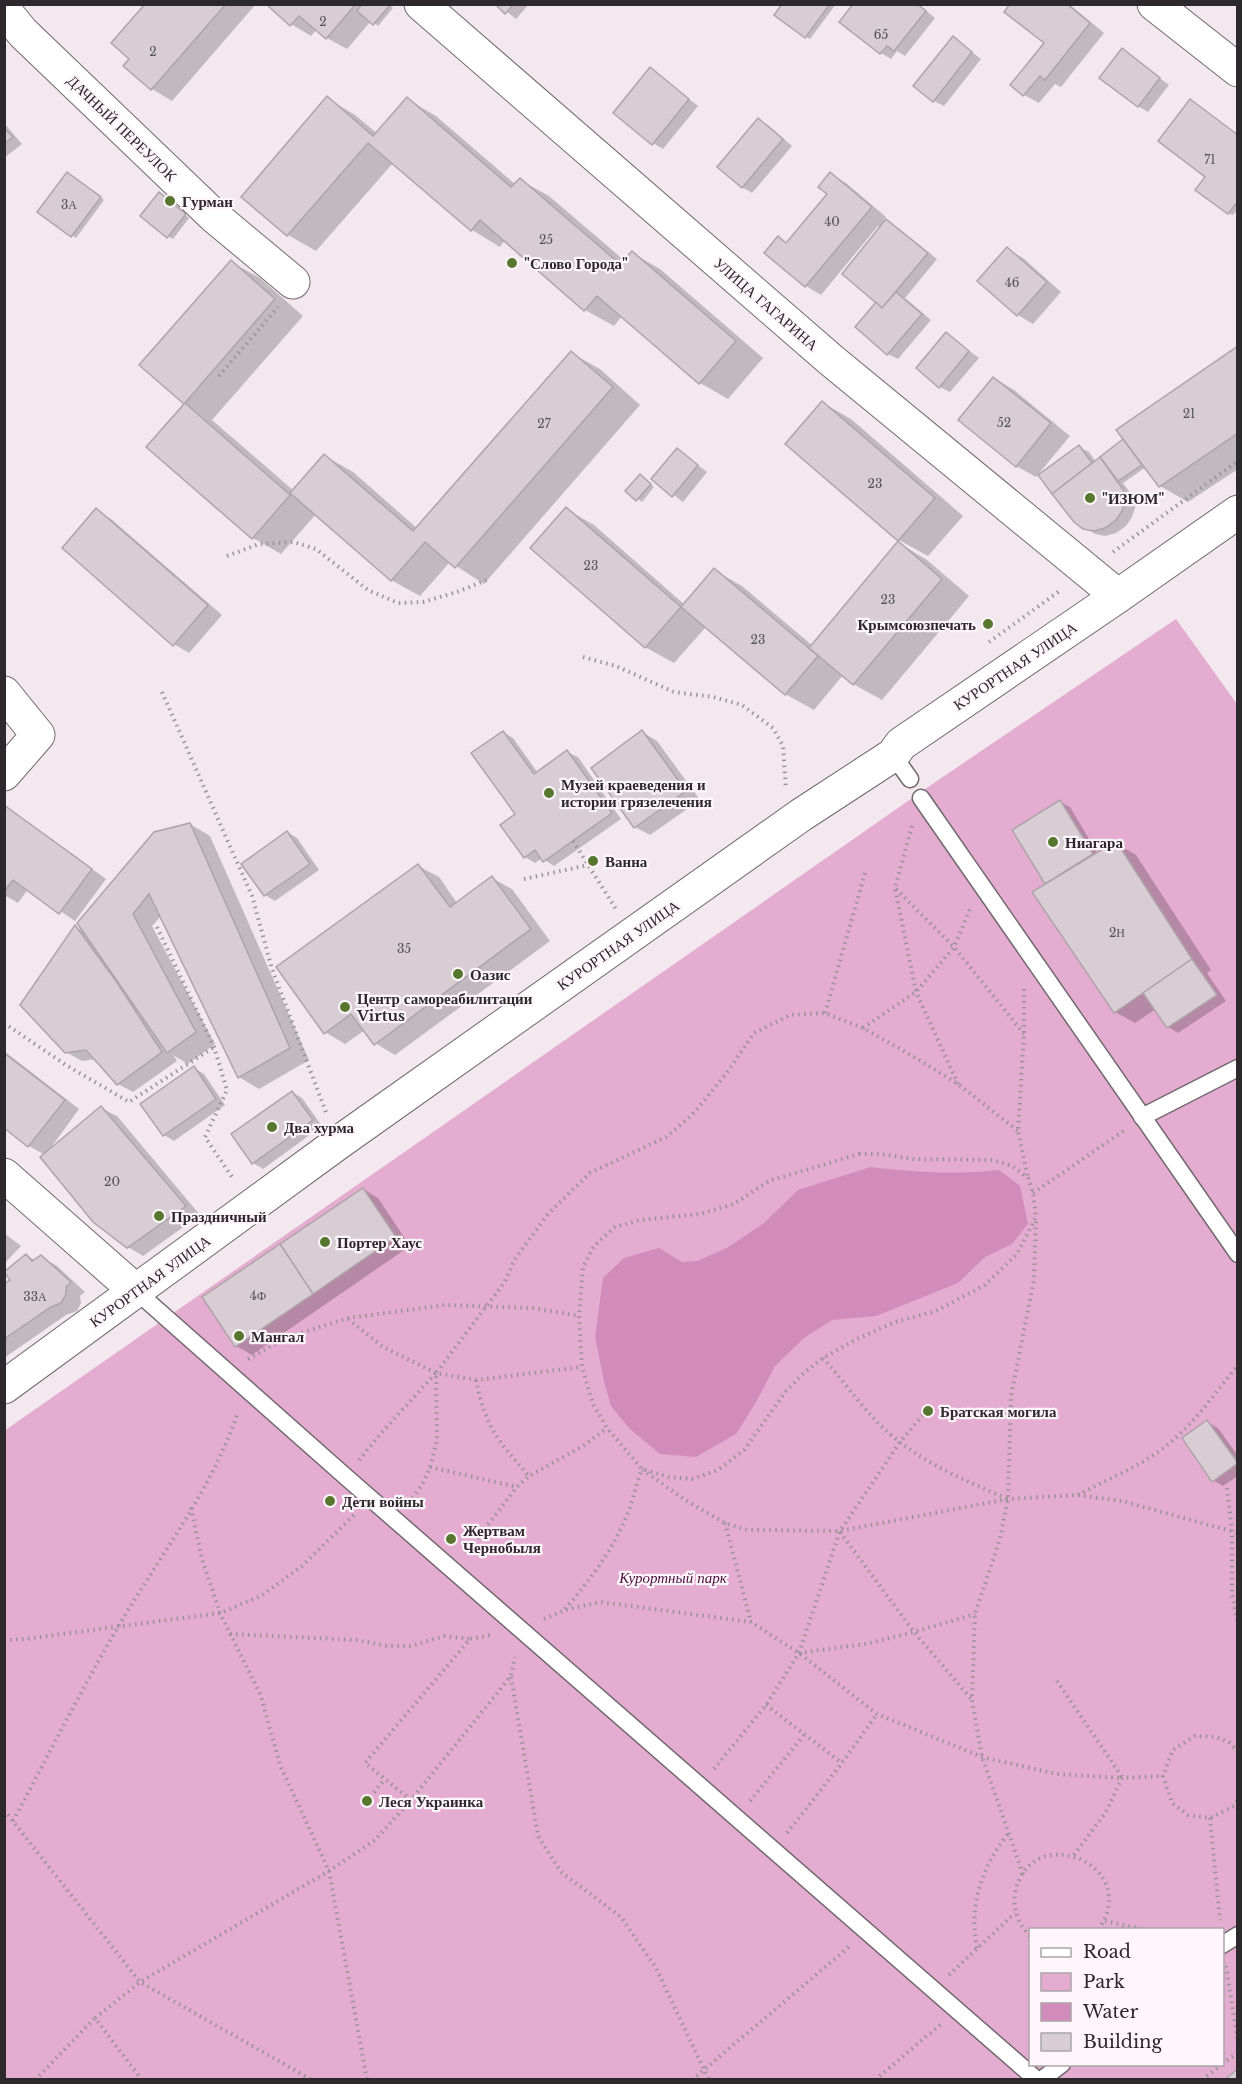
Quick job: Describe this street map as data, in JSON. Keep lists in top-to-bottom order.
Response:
{
  "streets": {
    "street": ["ДАЧНЫЙ ПЕРЕУЛОК", "УЛИЦА ГАГАРИНА", "КУРОРТНАЯ УЛИЦА"]
  },
  "crossings": [
    ["УЛИЦА ГАГАРИНА", "КУРОРТНАЯ УЛИЦА"]
  ],
  "parks": ["Курортный парк"],
  "places": [
    "Гурман",
    "\"Слово Города\"",
    "\"ИЗЮМ\"",
    "Крымсоюзпечать",
    "Музей краеведения и истории грязелечения",
    "Ниагара",
    "Ванна",
    "Оазис",
    "Центр самореабилитации Virtus",
    "Два хурма",
    "Праздничный",
    "Портер Хаус",
    "Мангал",
    "Братская могила",
    "Дети войны",
    "Жертвам Чернобыля",
    "Леся Украинка"
  ],
  "house_numbers": [
    "2",
    "65",
    "2",
    "71",
    "3А",
    "40",
    "25",
    "46",
    "21",
    "52",
    "27",
    "23",
    "23",
    "23",
    "23",
    "2Н",
    "35",
    "20",
    "4Ф",
    "33А"
  ],
  "legend": [
    "Road",
    "Park",
    "Water",
    "Building"
  ]
}
